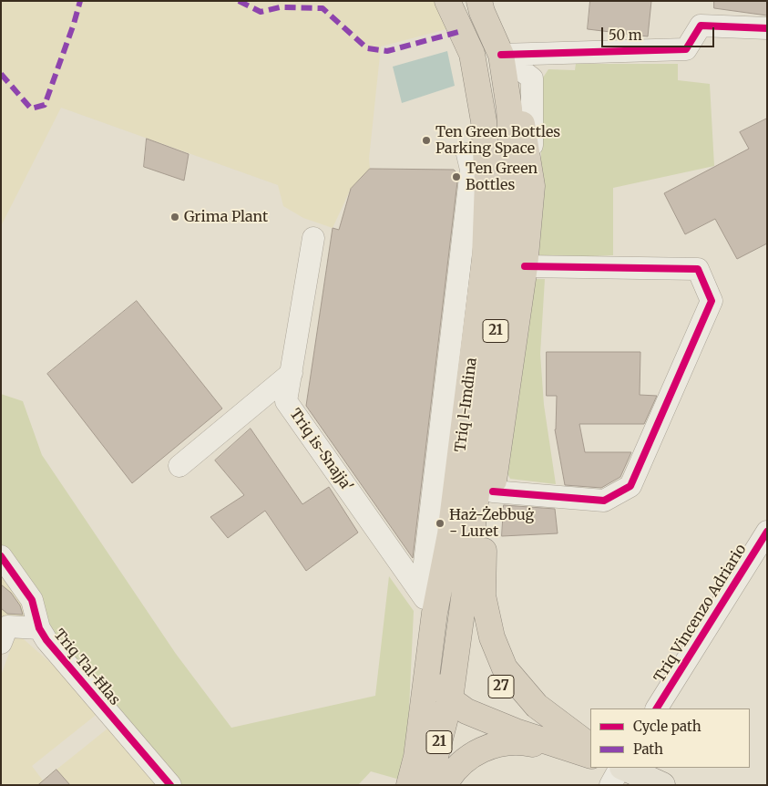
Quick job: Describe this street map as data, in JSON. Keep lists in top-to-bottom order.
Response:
{
  "streets": {
    "highway": ["21", "Triq l-Imdina", "27"],
    "street": ["Triq is-Snajja'", "Triq Vincenzo Adriario", "Triq Tal-Ħlas"]
  },
  "crossings": [
    ["Triq l-Imdina", "Triq is-Snajja'"],
    ["Triq l-Imdina", "27"]
  ],
  "places": [
    "Ten Green Bottles Parking Space",
    "Ten Green Bottles",
    "Grima Plant",
    "Ħaż-Żebbuġ - Luret"
  ],
  "legend": ["Cycle path", "Path"],
  "scale_bar": "50 m"
}
